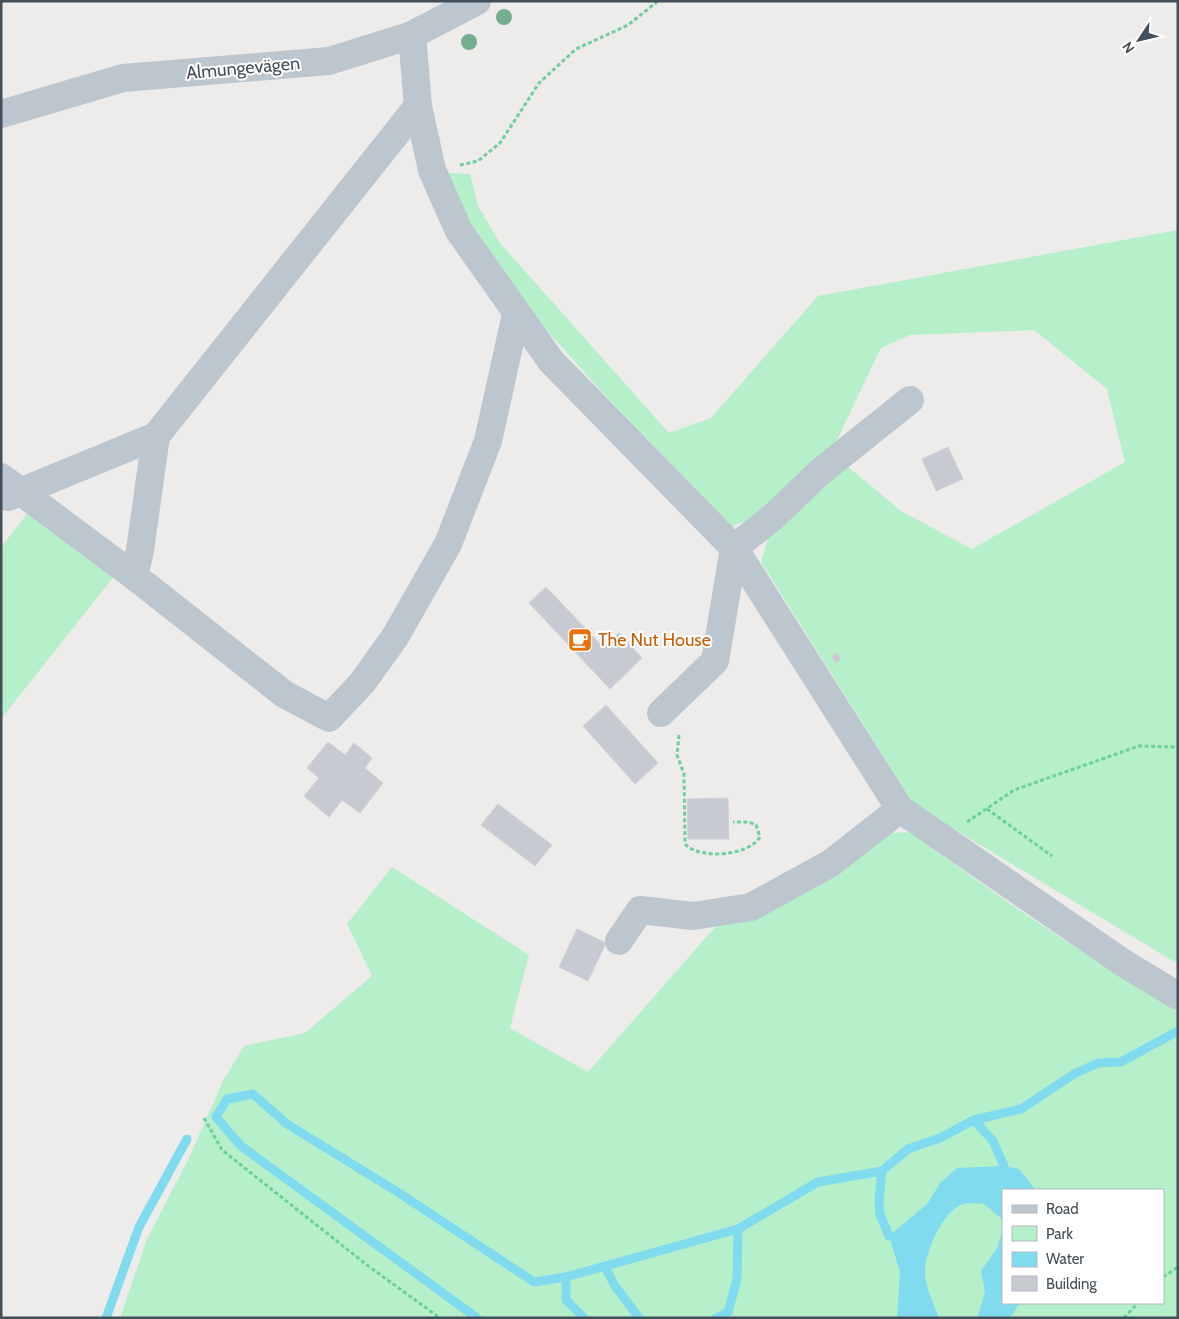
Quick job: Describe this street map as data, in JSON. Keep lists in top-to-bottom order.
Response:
{
  "streets": {
    "street": ["Almungevägen"]
  },
  "places": {
    "cafe": ["The Nut House"]
  },
  "legend": [
    "Road",
    "Park",
    "Water",
    "Building"
  ],
  "north": "bottom left"
}
